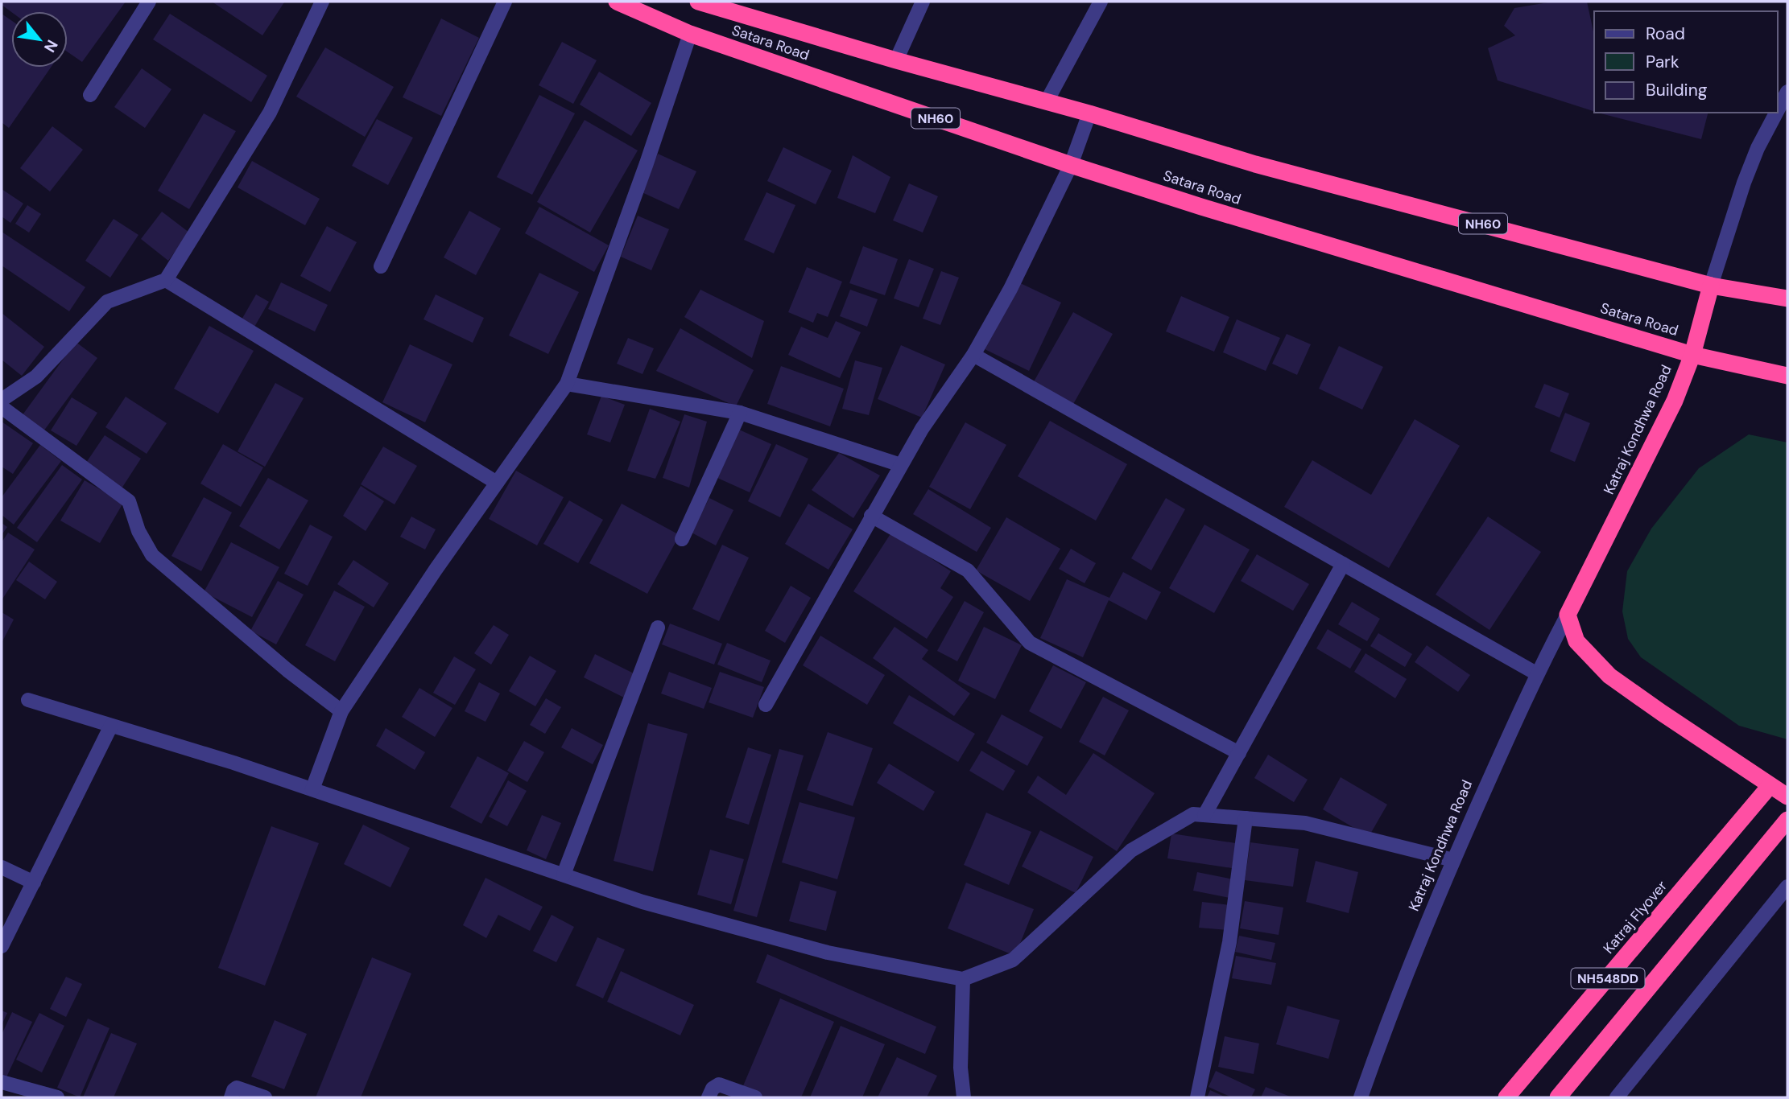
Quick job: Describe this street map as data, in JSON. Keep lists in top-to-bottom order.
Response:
{
  "streets": {
    "highway": [
      "Satara Road",
      "NH60",
      "Katraj Kondhwa Road",
      "Katraj Flyover",
      "NH548DD"
    ]
  },
  "crossings": [
    ["Satara Road", "Katraj Kondhwa Road"],
    ["NH60", "Katraj Kondhwa Road"]
  ],
  "legend": ["Road", "Park", "Building"],
  "north": "bottom right"
}
